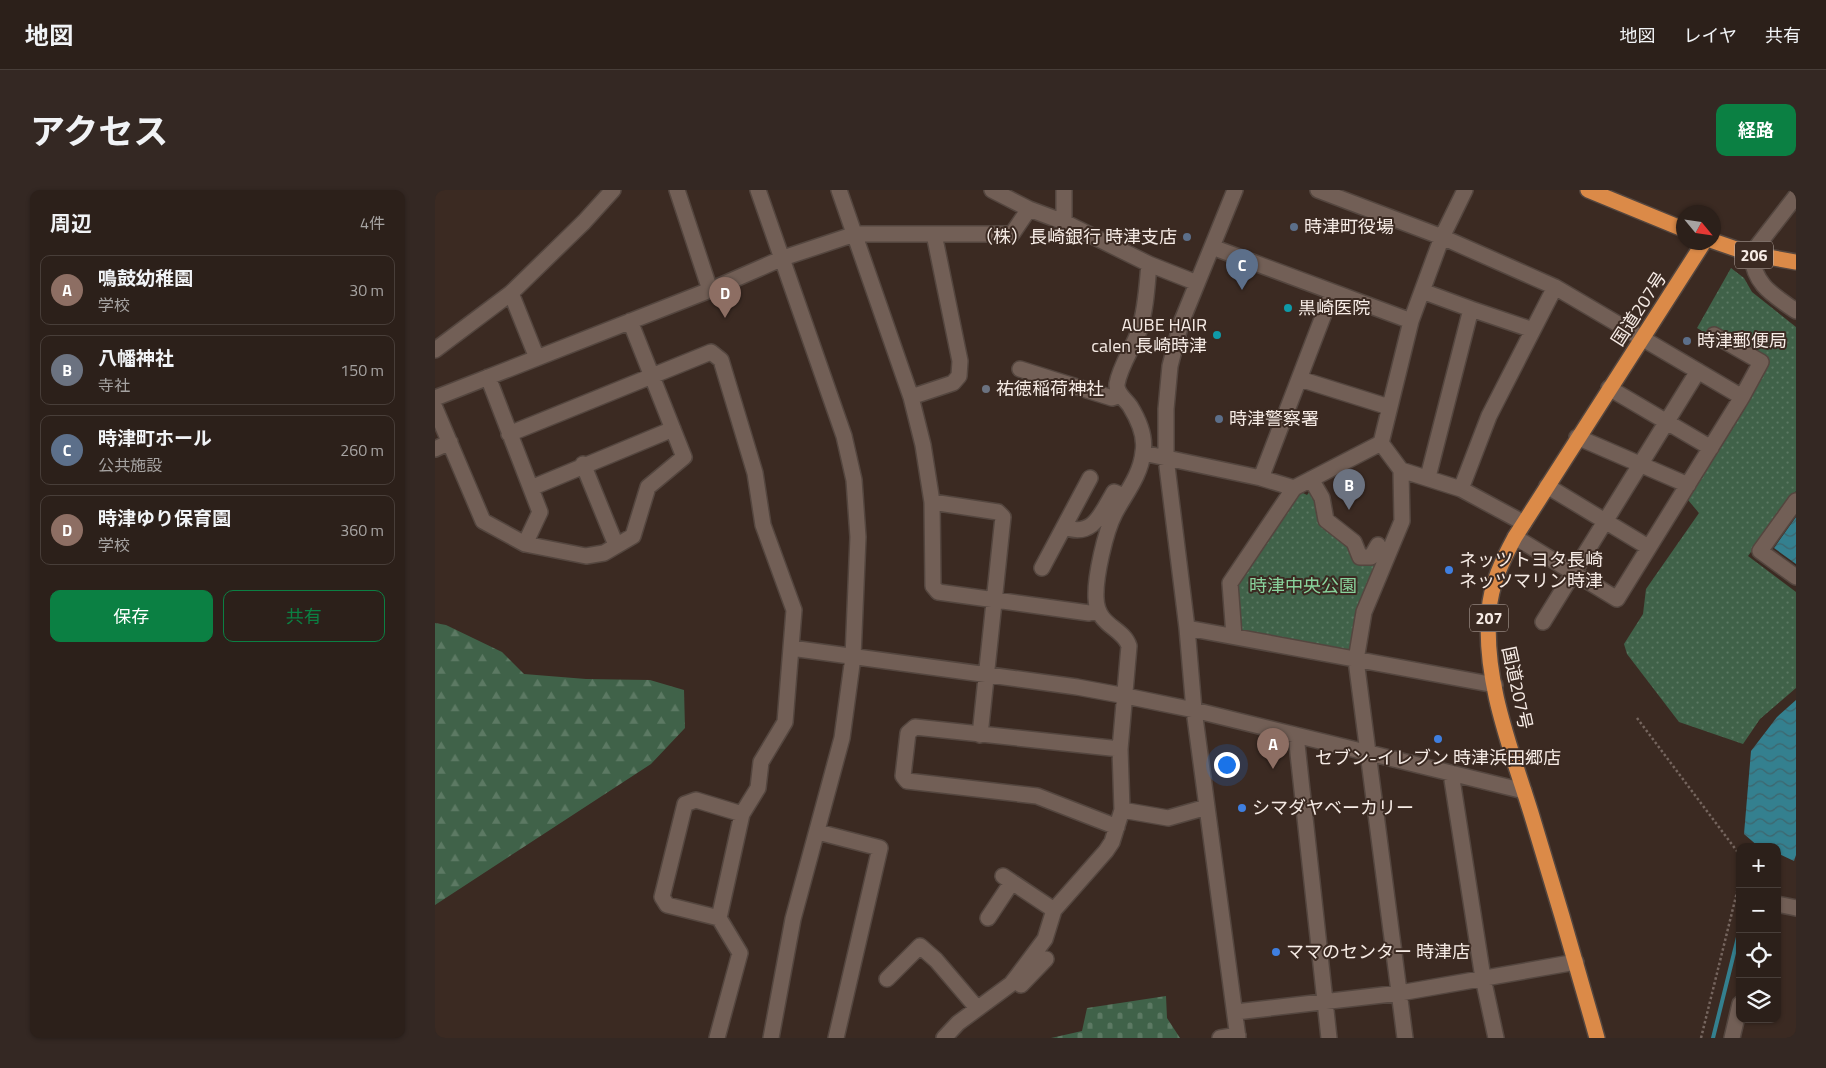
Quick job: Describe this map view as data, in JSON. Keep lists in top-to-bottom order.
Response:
{
  "streets": {
    "highway": ["206", "国道207号", "207"]
  },
  "parks": ["時津中央公園"],
  "places": [
    "時津町役場",
    "（株）長崎銀行 時津支店",
    "黒崎医院",
    "AUBE HAIR calen 長崎時津",
    "時津郵便局",
    "祐徳稲荷神社",
    "時津警察署",
    "ネッツトヨタ長崎 ネッツマリン時津",
    "セブン-イレブン 時津浜田郷店",
    "シマダヤベーカリー",
    "ママのセンター 時津店"
  ],
  "north": "bottom right",
  "page": {
    "header": "地図",
    "nav": ["地図", "レイヤ", "共有"],
    "title": "アクセス",
    "buttons": [
      "経路",
      ["保存", "共有"]
    ],
    "heading": ["周辺", "4件"],
    "pins": [
      "C",
      "D",
      "B",
      "A"
    ],
    "list": [
      {
        "mark": "A",
        "name": "鳴鼓幼稚園",
        "note": "学校",
        "value": "30 m"
      },
      {
        "mark": "B",
        "name": "八幡神社",
        "note": "寺社",
        "value": "150 m"
      },
      {
        "mark": "C",
        "name": "時津町ホール",
        "note": "公共施設",
        "value": "260 m"
      },
      {
        "mark": "D",
        "name": "時津ゆり保育園",
        "note": "学校",
        "value": "360 m"
      }
    ],
    "map_buttons": ["+", "−"]
  }
}
